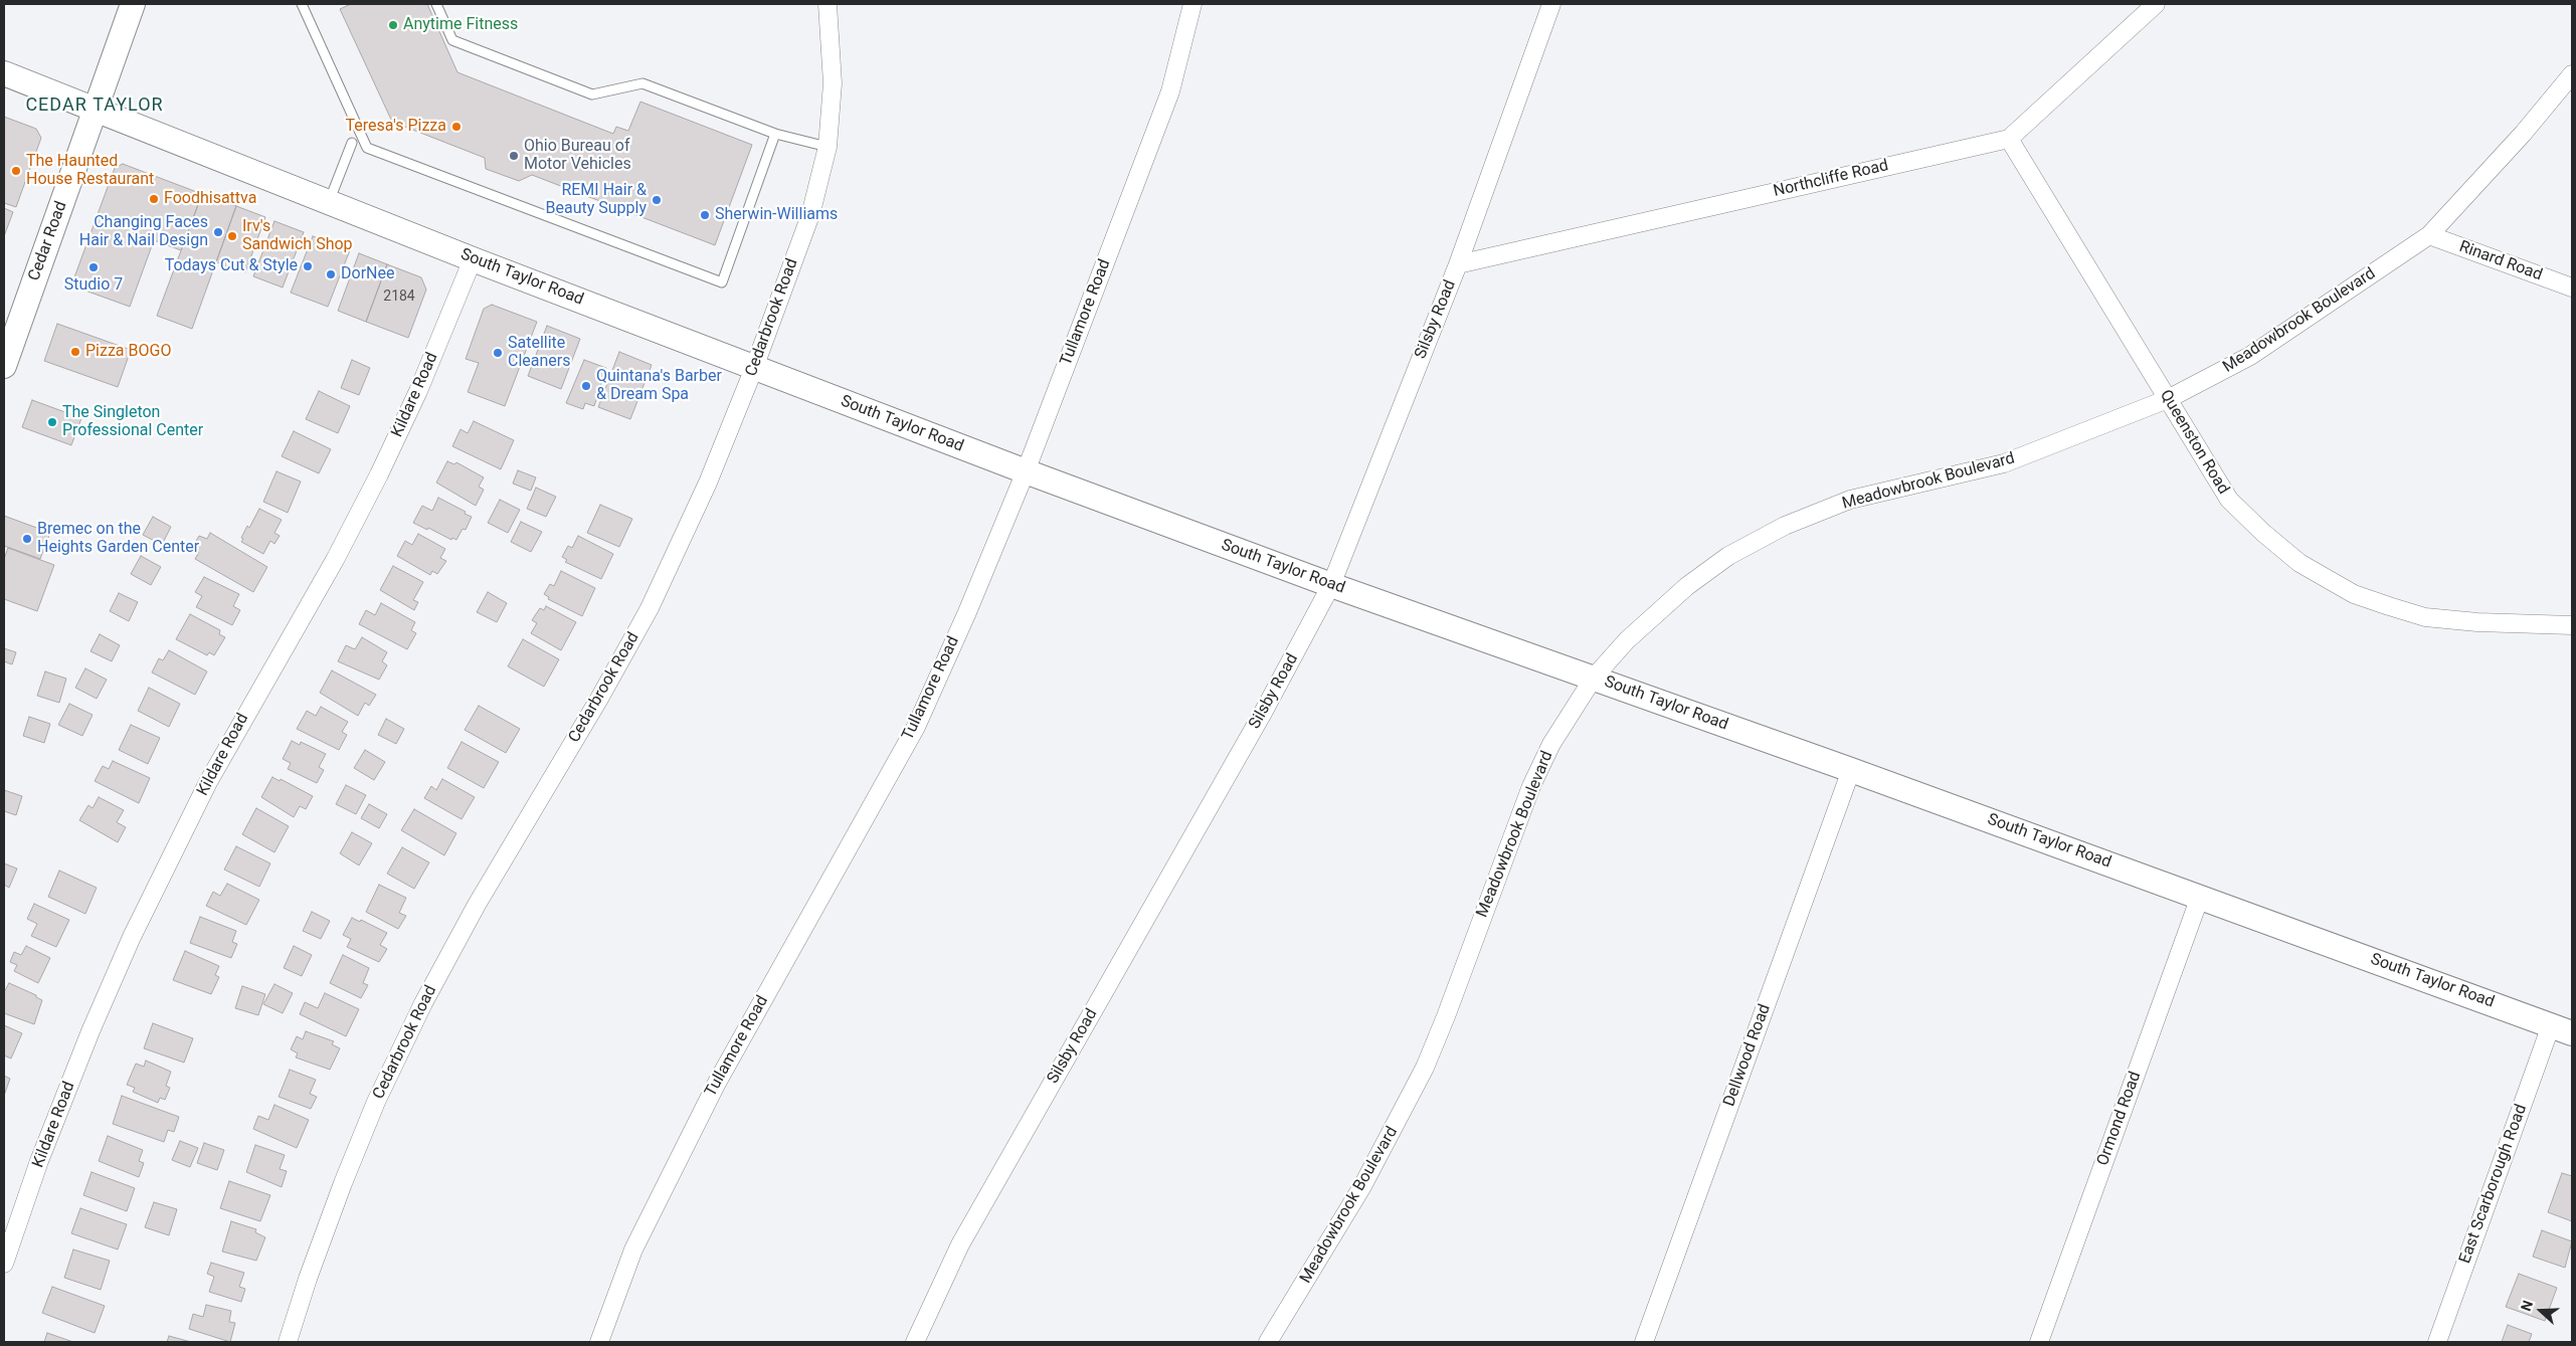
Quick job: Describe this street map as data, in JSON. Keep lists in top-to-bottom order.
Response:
{
  "streets": {
    "main road": ["Cedar Road", "South Taylor Road"],
    "street": [
      "Northcliffe Road",
      "Rinard Road",
      "Tullamore Road",
      "Cedarbrook Road",
      "Silsby Road",
      "Meadowbrook Boulevard",
      "Kildare Road",
      "Queenston Road",
      "Dellwood Road",
      "Ormond Road",
      "East Scarborough Road"
    ]
  },
  "crossings": [
    ["Northcliffe Road", "Silsby Road"],
    ["Northcliffe Road", "Queenston Road"],
    ["Cedar Road", "South Taylor Road"],
    ["Rinard Road", "Meadowbrook Boulevard"],
    ["South Taylor Road", "Tullamore Road"],
    ["South Taylor Road", "Cedarbrook Road"],
    ["South Taylor Road", "Silsby Road"],
    ["South Taylor Road", "Meadowbrook Boulevard"],
    ["South Taylor Road", "Kildare Road"],
    ["South Taylor Road", "Dellwood Road"],
    ["South Taylor Road", "Ormond Road"],
    ["South Taylor Road", "East Scarborough Road"],
    ["Meadowbrook Boulevard", "Queenston Road"]
  ],
  "districts": ["CEDAR TAYLOR"],
  "places": [
    "Anytime Fitness",
    "Teresa's Pizza",
    "Ohio Bureau of Motor Vehicles",
    "The Haunted House Restaurant",
    "Foodhisattva",
    "REMI Hair & Beauty Supply",
    "Sherwin-Williams",
    "Changing Faces Hair & Nail Design",
    "Irv's Sandwich Shop",
    "Todays Cut & Style",
    "Studio 7",
    "DorNee",
    "Pizza BOGO",
    "Satellite Cleaners",
    "Quintana's Barber & Dream Spa",
    "The Singleton Professional Center",
    "Bremec on the Heights Garden Center"
  ],
  "house_numbers": ["2184"],
  "north": "left"
}
